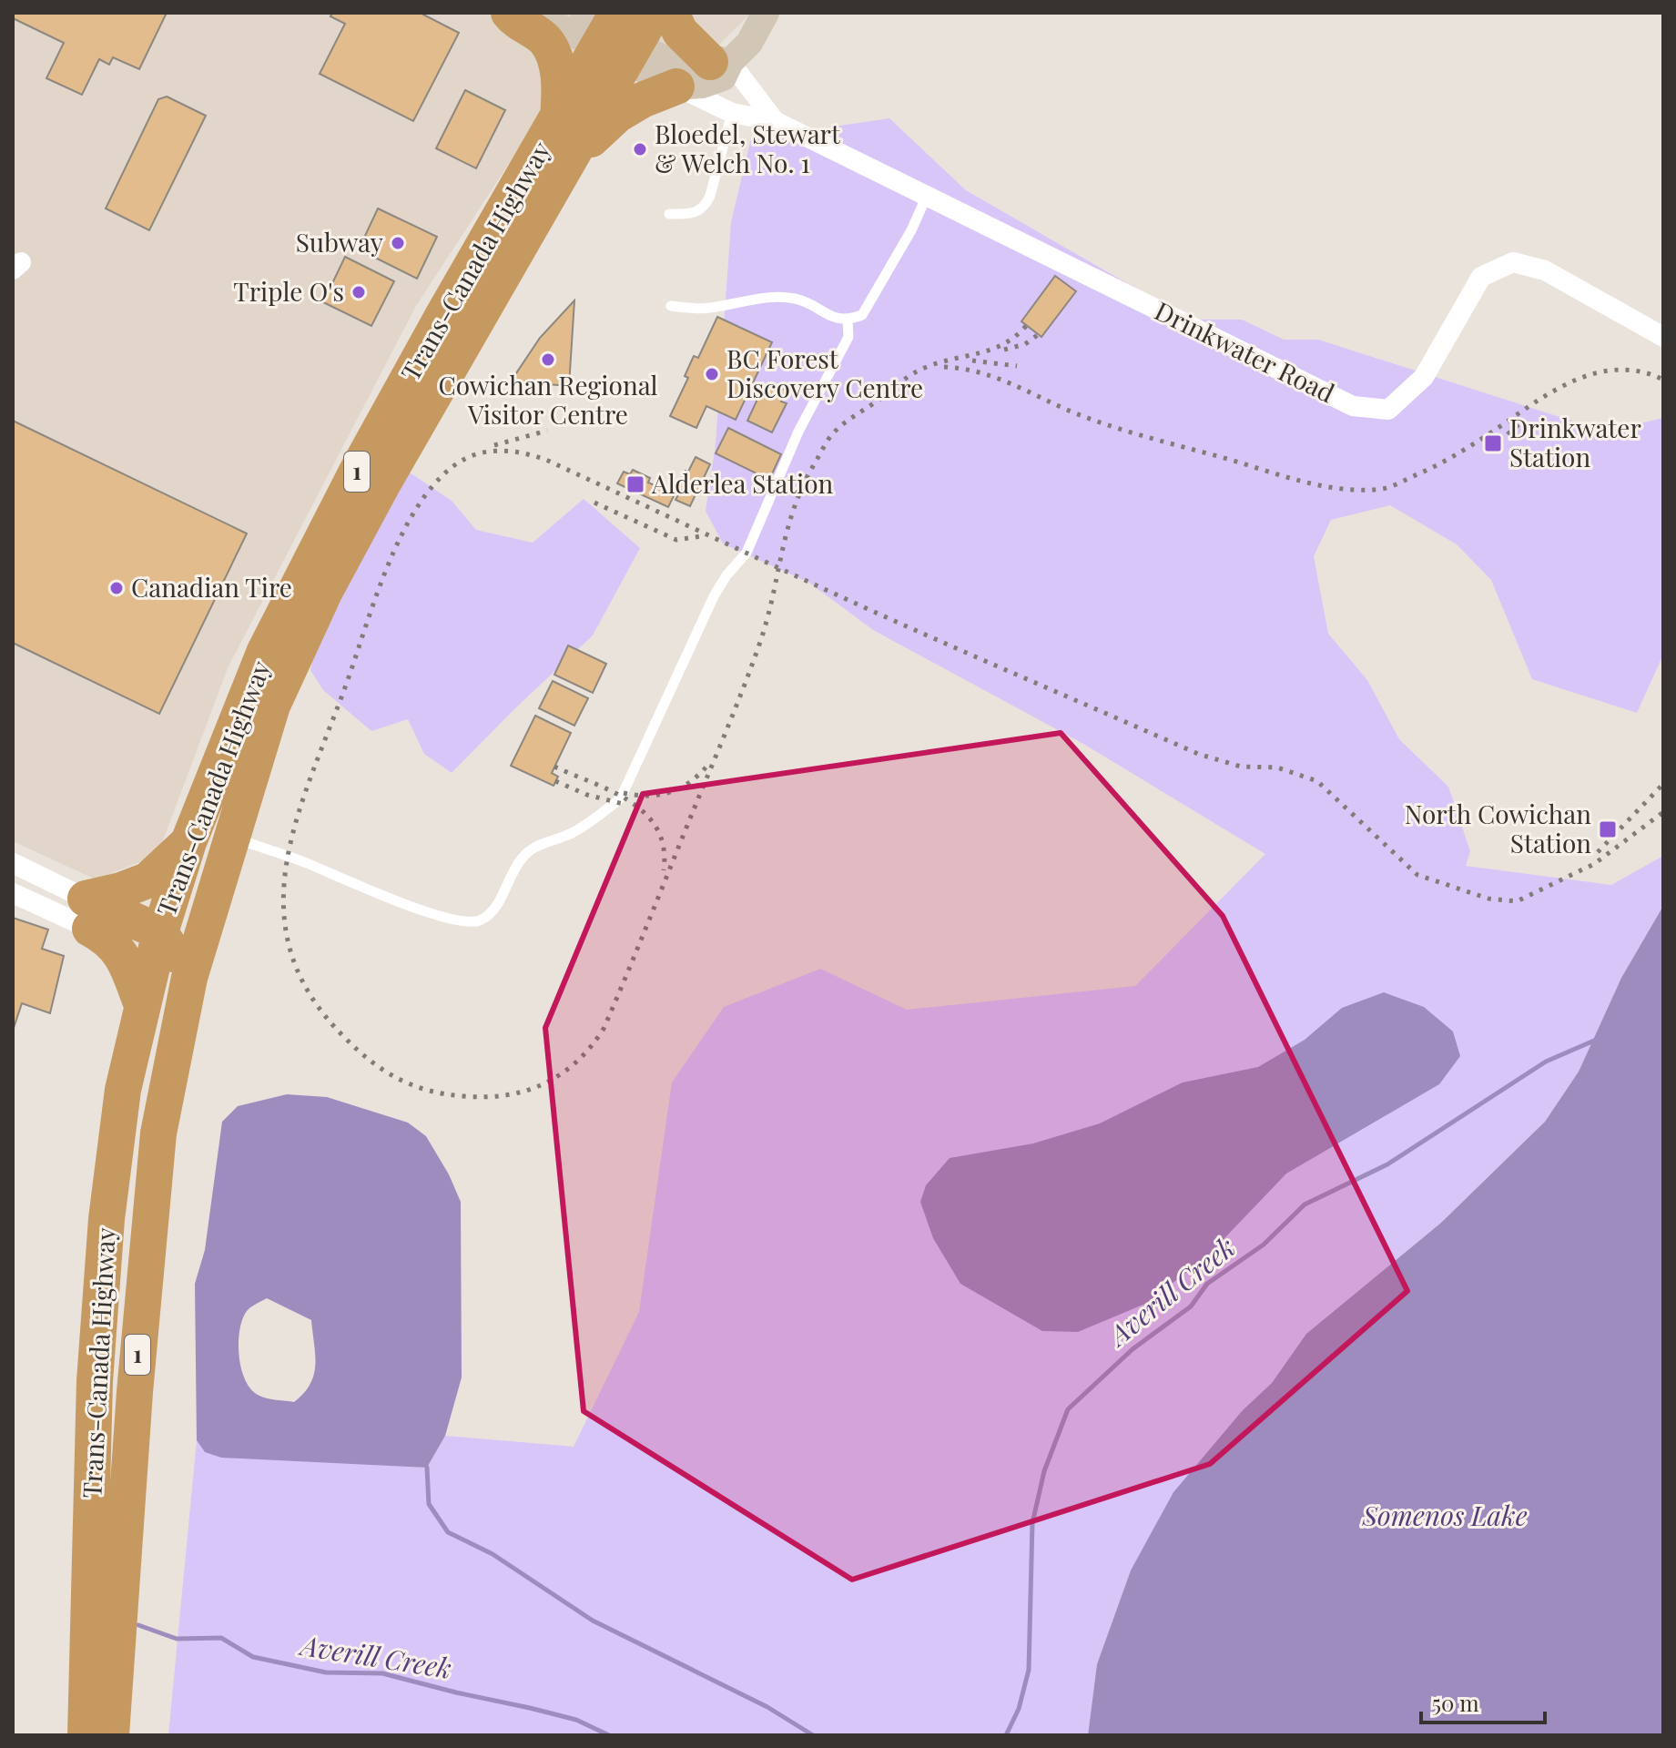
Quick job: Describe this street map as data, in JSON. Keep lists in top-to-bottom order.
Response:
{
  "streets": {
    "highway": ["Trans-Canada Highway", "1"],
    "street": ["Drinkwater Road"]
  },
  "water": ["Averill Creek", "Somenos Lake"],
  "places": {
    "other": [
      "Bloedel, Stewart & Welch No. 1",
      "Subway",
      "Triple O's",
      "Cowichan Regional Visitor Centre",
      "BC Forest Discovery Centre",
      "Canadian Tire"
    ],
    "transit": ["Drinkwater Station", "Alderlea Station", "North Cowichan Station"]
  },
  "scale_bar": "50 m"
}
